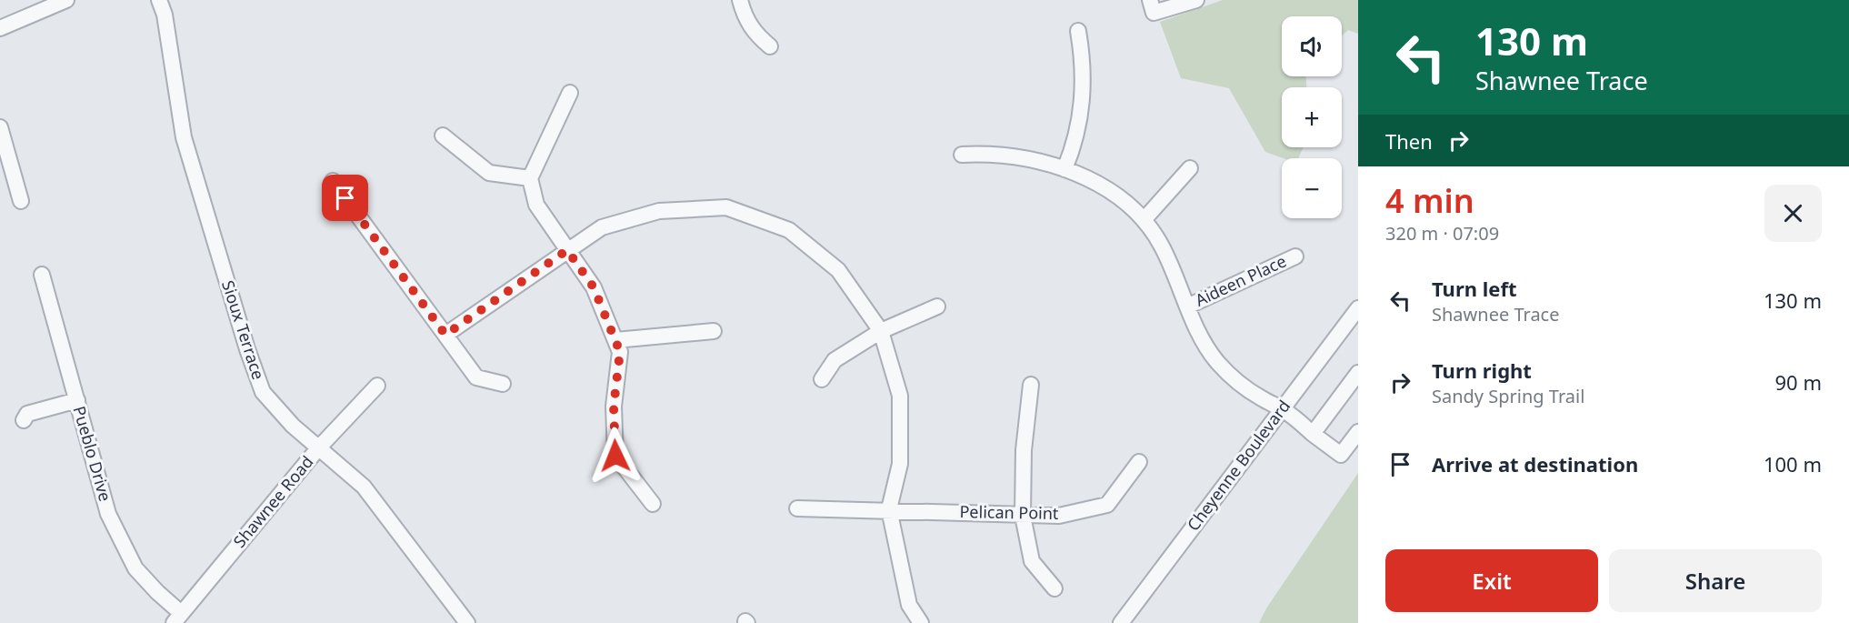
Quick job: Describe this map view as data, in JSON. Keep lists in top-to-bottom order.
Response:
{
  "streets": {
    "street": [
      "Aideen Place",
      "Sioux Terrace",
      "Pueblo Drive",
      "Cheyenne Boulevard",
      "Shawnee Road",
      "Pelican Point"
    ]
  },
  "crossings": [
    ["Sioux Terrace", "Shawnee Road"],
    ["Pueblo Drive", "Shawnee Road"]
  ],
  "page": {
    "turn": ["130 m", "Shawnee Trace"],
    "map_buttons": ["+", "−"],
    "then": "Then",
    "heading": ["4 min", "320 m · 07:09"],
    "list": [
      {
        "name": "Turn left",
        "note": "Shawnee Trace",
        "value": "130 m"
      },
      {
        "name": "Turn right",
        "note": "Sandy Spring Trail",
        "value": "90 m"
      },
      {
        "name": "Arrive at destination",
        "value": "100 m"
      }
    ],
    "buttons": ["Exit", "Share"]
  }
}
